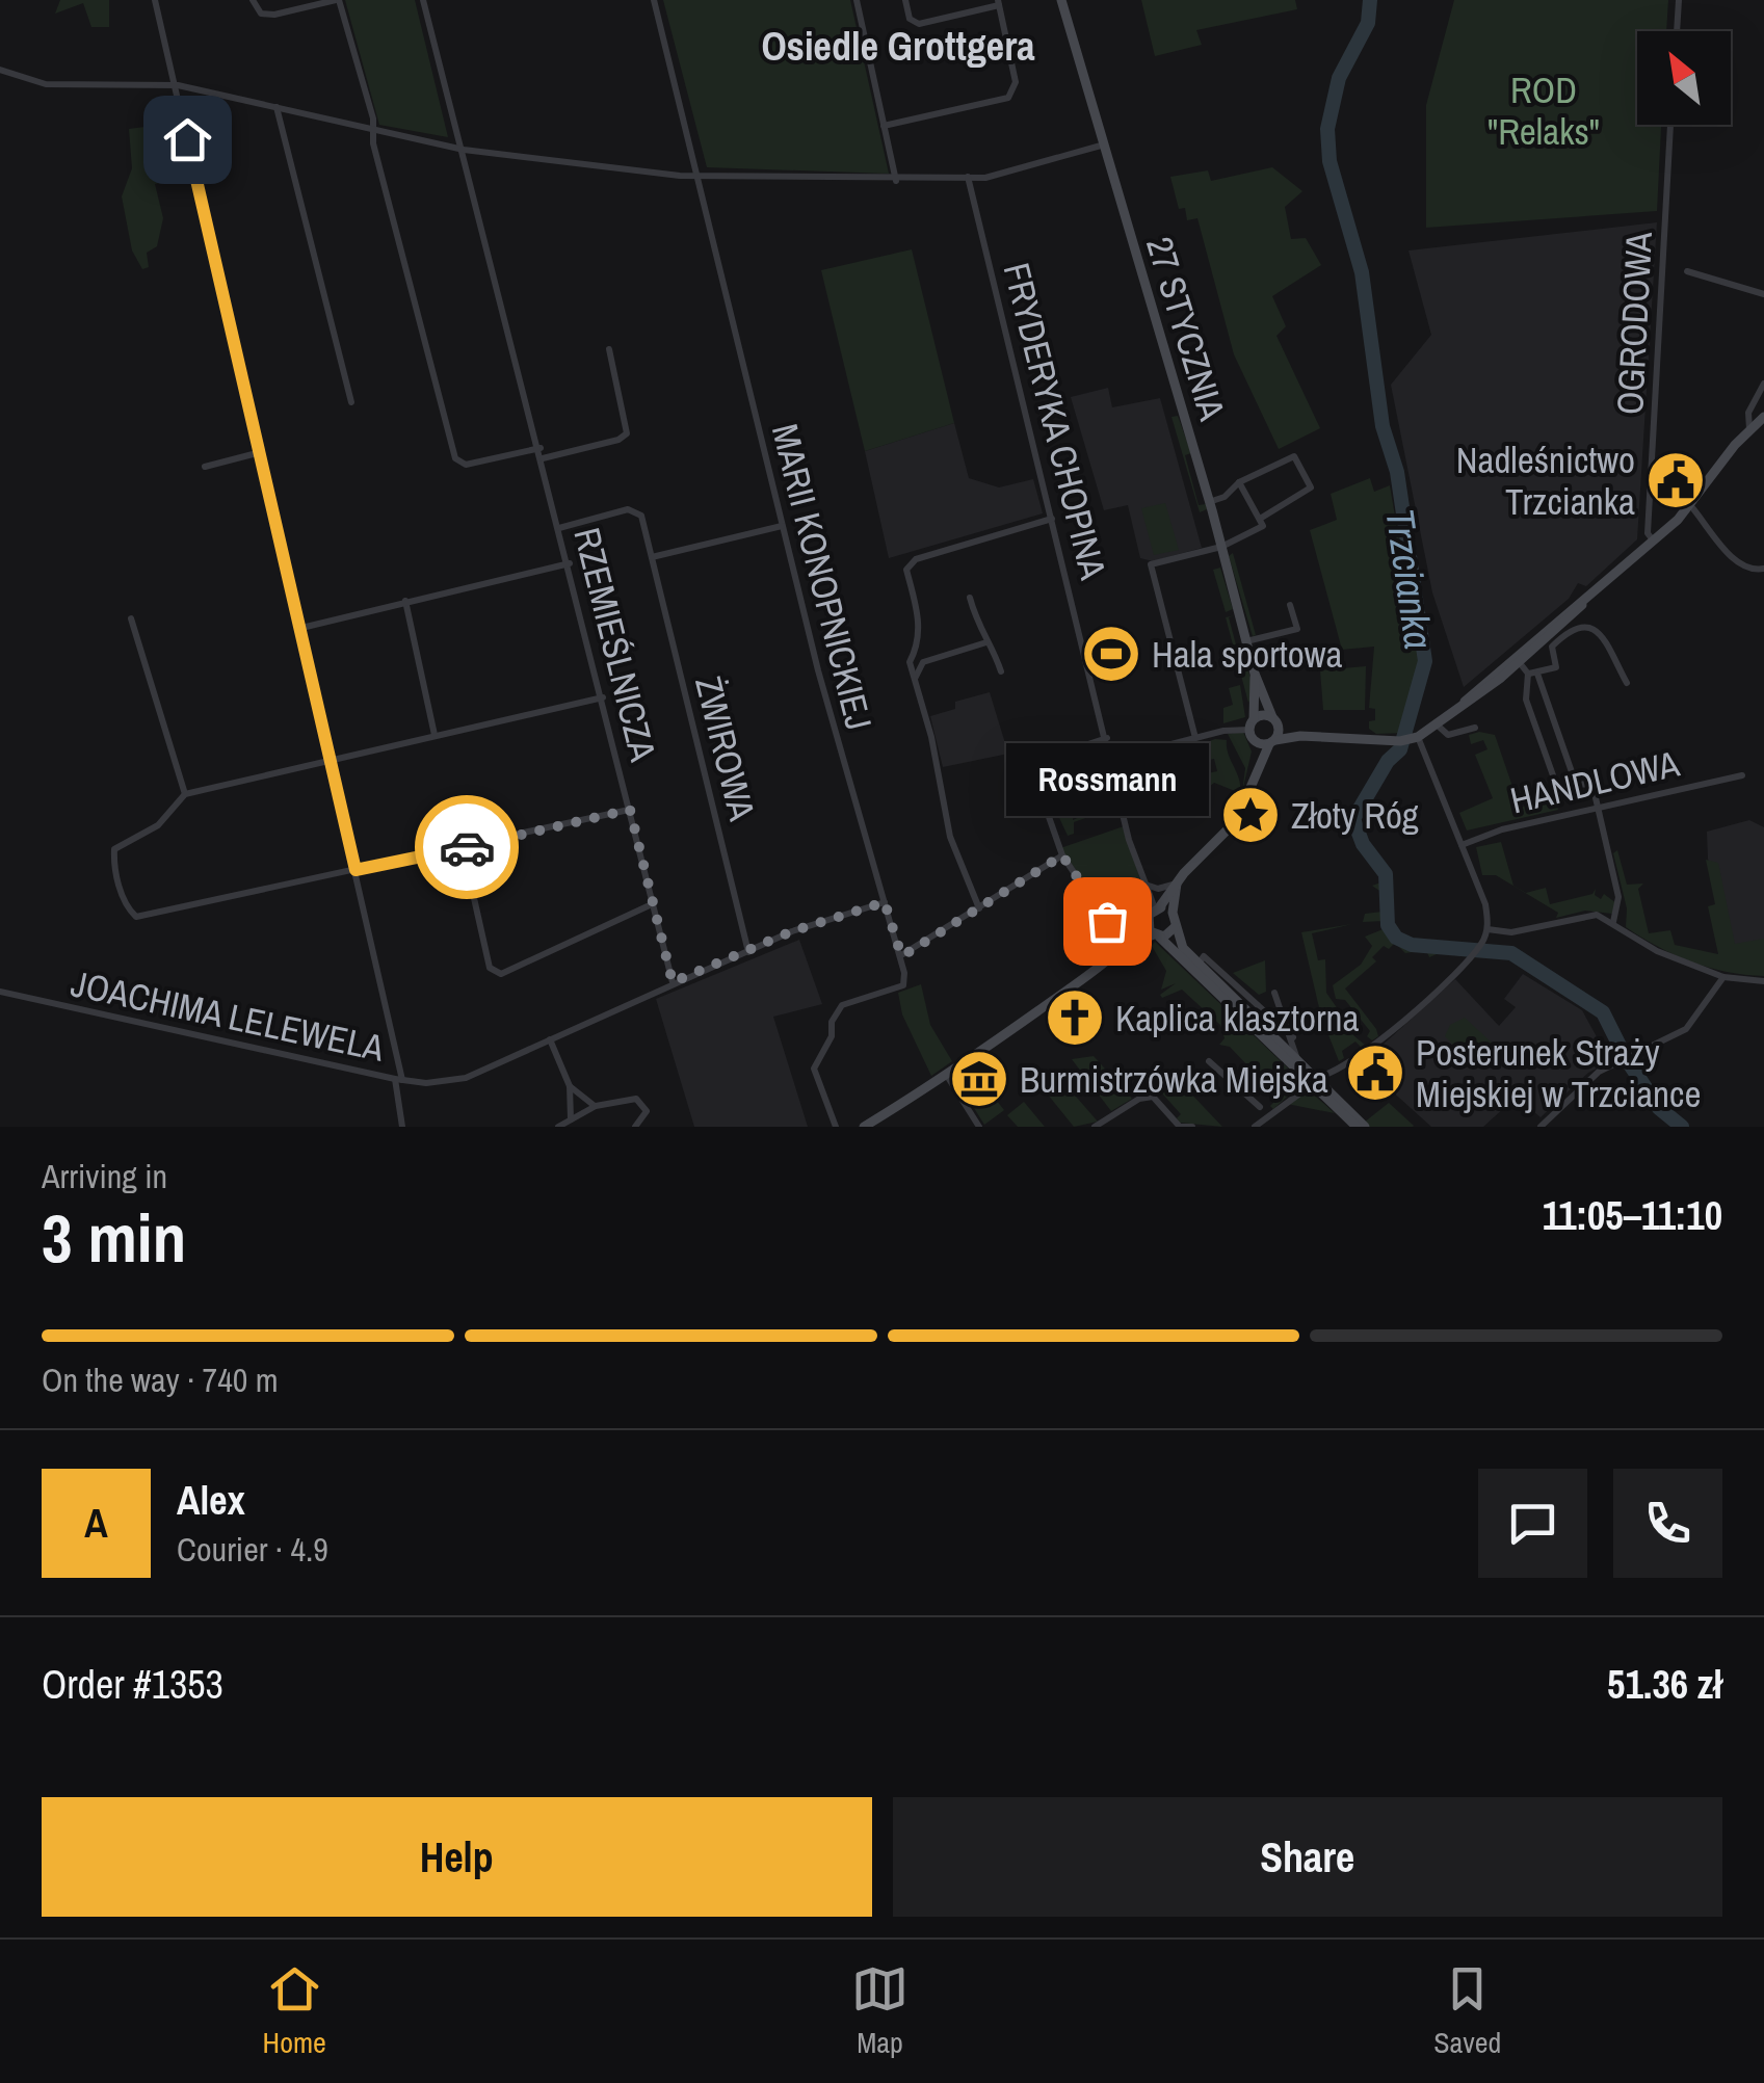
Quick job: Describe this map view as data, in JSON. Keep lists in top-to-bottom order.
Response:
{
  "streets": {
    "main road": ["27 STYCZNIA"],
    "street": [
      "OGRODOWA",
      "FRYDERYKA CHOPINA",
      "MARII KONOPNICKIEJ",
      "RZEMIEŚLNICZA",
      "ŻWIROWA",
      "HANDLOWA",
      "JOACHIMA LELEWELA"
    ]
  },
  "crossings": [
    ["RZEMIEŚLNICZA", "ŻWIROWA"]
  ],
  "districts": ["Osiedle Grottgera"],
  "water": ["Trzcianka"],
  "parks": ["ROD \"Relaks\""],
  "places": {
    "public building": ["Nadleśnictwo Trzcianka", "Posterunek Straży Miejskiej w Trzciance"],
    "sports": ["Hala sportowa"],
    "place": ["Złoty Róg"],
    "other": ["Rossmann"],
    "church": ["Kaplica klasztorna"],
    "museum": ["Burmistrzówka Miejska"]
  },
  "north": "top left",
  "page": {
    "bubble": "Rossmann",
    "heading": ["3 min", "Arriving in", "11:05–11:10"],
    "panel": [
      "Alex",
      "Courier · 4.9",
      "Order #1353",
      "51.36 zł"
    ],
    "bar": "On the way · 740 m",
    "round": "A",
    "buttons": ["Help", "Share"],
    "tabs": ["Home", "Map", "Saved"]
  }
}
